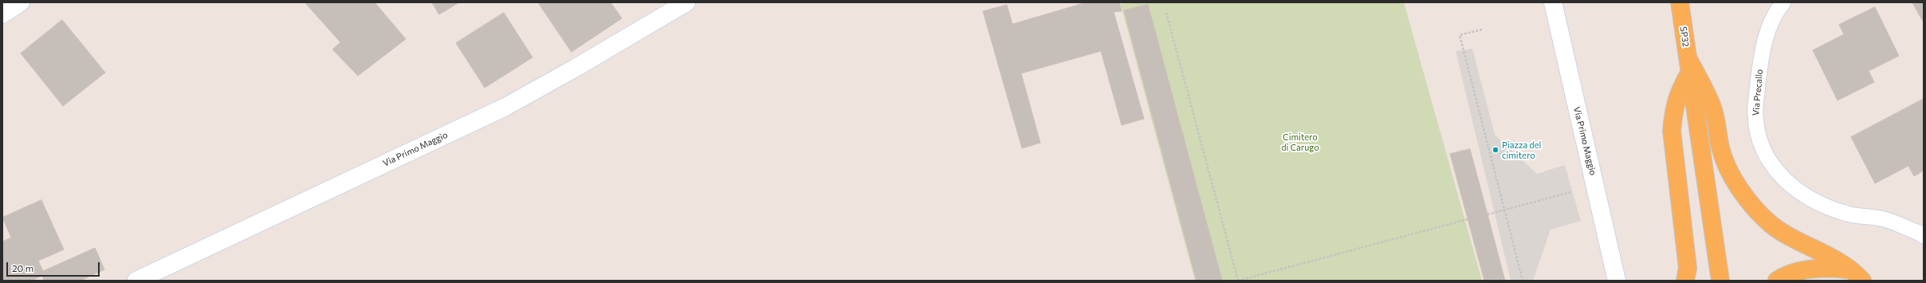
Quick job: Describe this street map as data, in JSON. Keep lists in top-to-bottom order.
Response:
{
  "streets": {
    "main road": ["SP32"],
    "street": ["Via Primo Maggio"],
    "lane": ["Via Precallo"]
  },
  "parks": ["Cimitero di Carugo"],
  "places": ["Piazza del cimitero"],
  "scale_bar": "20 m"
}
